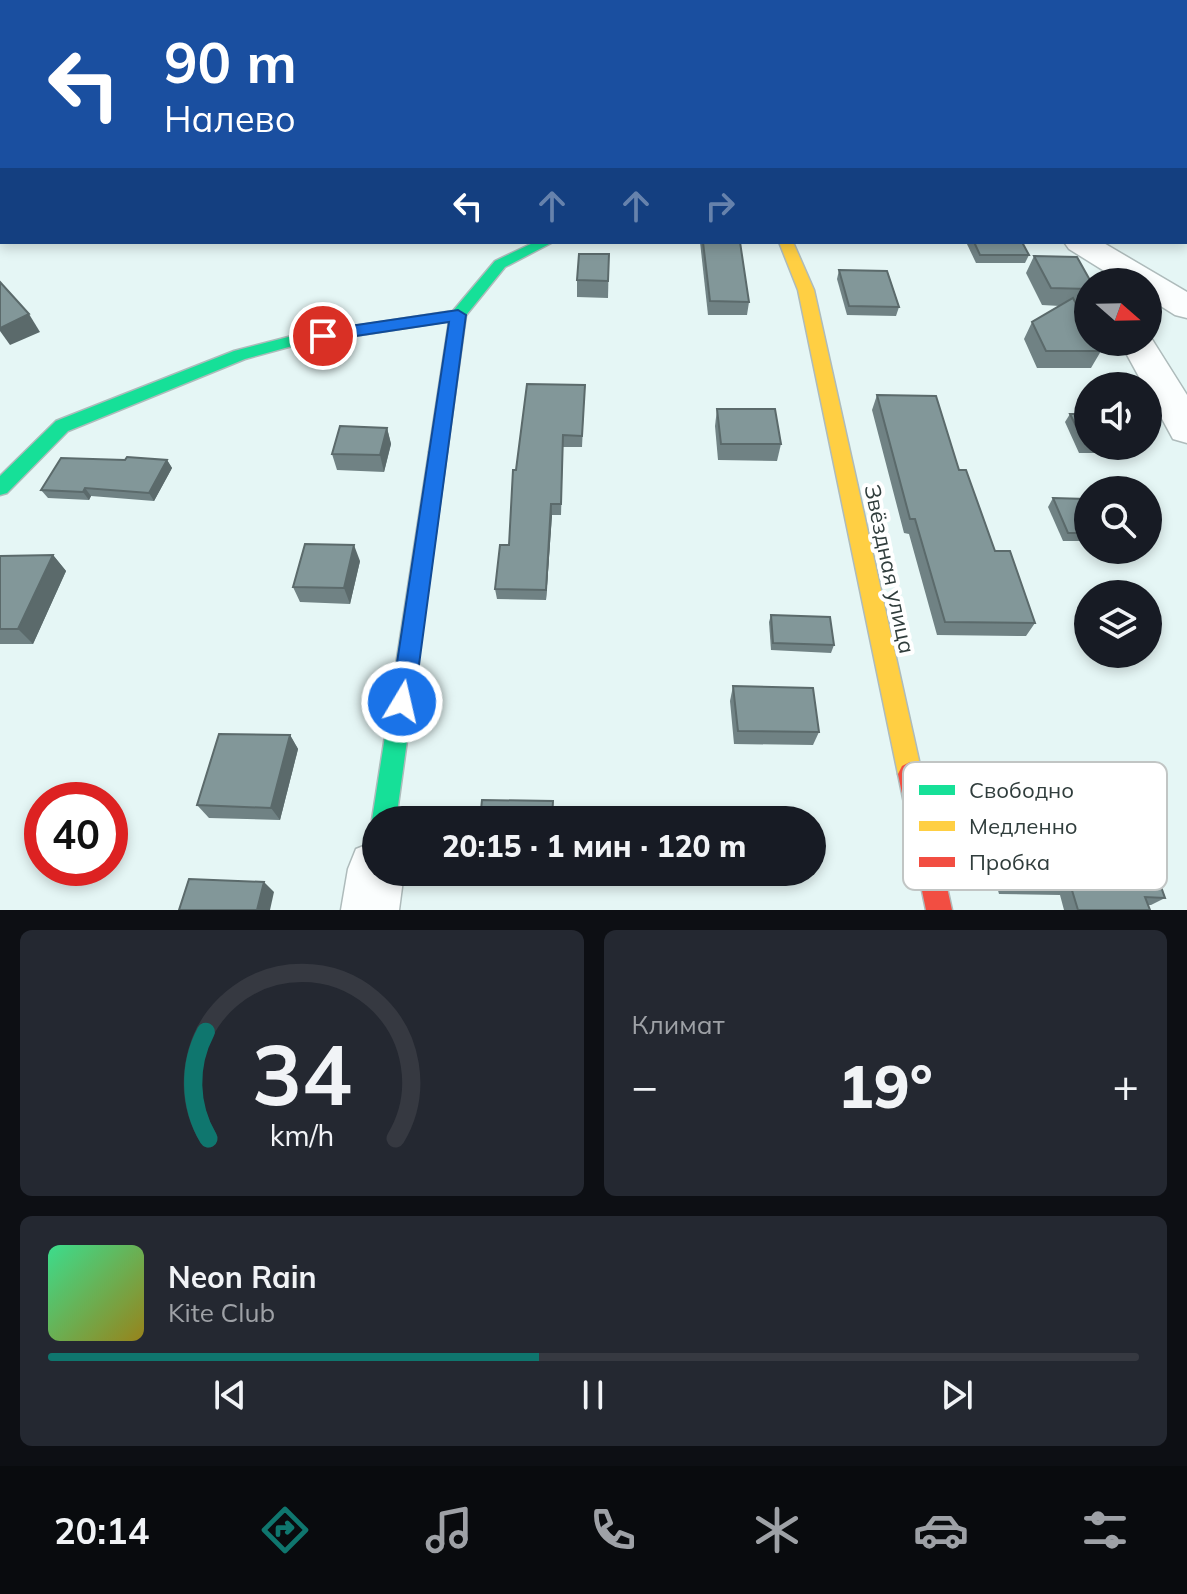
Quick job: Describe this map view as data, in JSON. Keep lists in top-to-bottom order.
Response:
{
  "streets": {
    "street": ["Звёздная улица"]
  },
  "legend": ["Свободно", "Медленно", "Пробка"],
  "north": "right",
  "page": {
    "turn": ["90 m", "Налево"],
    "limit": "40",
    "trip": "20:15 · 1 мин · 120 m",
    "tile": "Климат",
    "heat": ["−", "19°", "+"],
    "song": ["Neon Rain", "Kite Club"],
    "tabs": "20:14",
    "gauge": ["34", "km/h"]
  }
}
